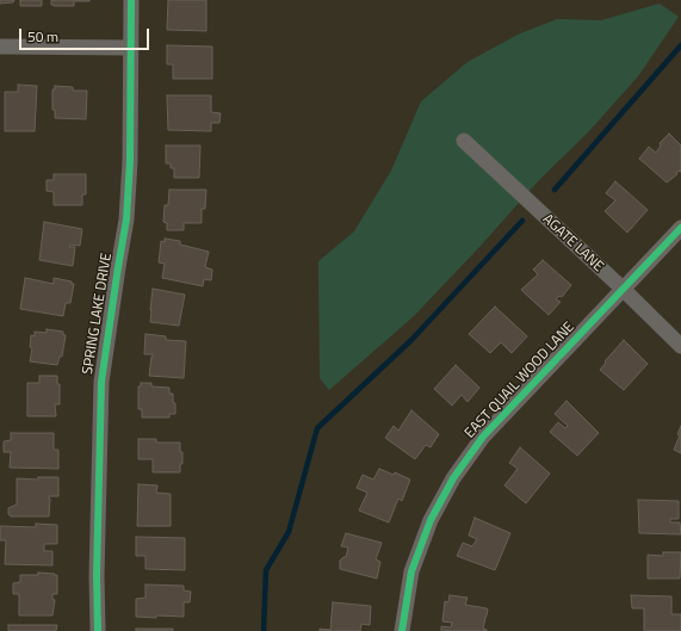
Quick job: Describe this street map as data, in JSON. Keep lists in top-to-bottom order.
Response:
{
  "streets": {
    "street": ["AGATE LANE", "SPRING LAKE DRIVE", "EAST QUAIL WOOD LANE"]
  },
  "crossings": [
    ["AGATE LANE", "EAST QUAIL WOOD LANE"]
  ],
  "scale_bar": "50 m"
}
